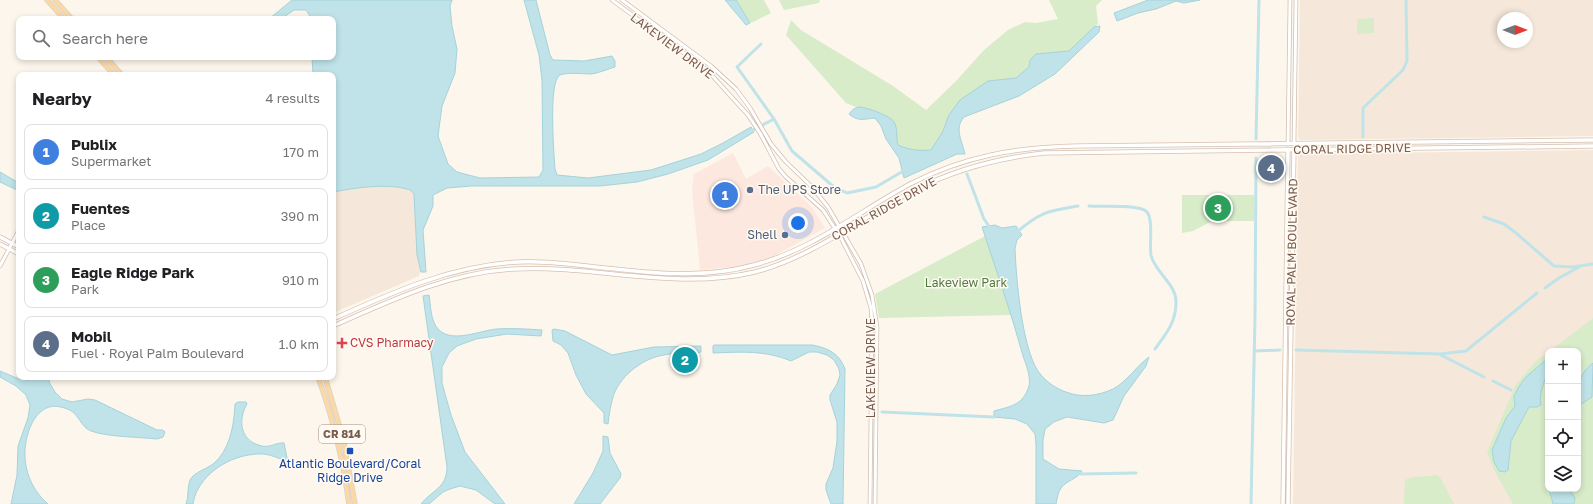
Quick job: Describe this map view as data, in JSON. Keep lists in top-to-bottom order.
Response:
{
  "streets": {
    "main road": ["CORAL RIDGE DRIVE", "ROYAL PALM BOULEVARD", "CR 814"],
    "street": ["LAKEVIEW DRIVE"]
  },
  "crossings": [
    ["LAKEVIEW DRIVE", "CORAL RIDGE DRIVE"],
    ["CORAL RIDGE DRIVE", "ROYAL PALM BOULEVARD"]
  ],
  "parks": ["Lakeview Park"],
  "places": {
    "other": ["The UPS Store", "Shell"],
    "health": ["CVS Pharmacy"],
    "transit": ["Atlantic Boulevard/Coral Ridge Drive"]
  },
  "north": "right",
  "page": {
    "search": "Search here",
    "heading": ["Nearby", "4 results"],
    "list": [
      {
        "mark": "1",
        "name": "Publix",
        "note": "Supermarket",
        "value": "170 m"
      },
      {
        "mark": "2",
        "name": "Fuentes",
        "note": "Place",
        "value": "390 m"
      },
      {
        "mark": "3",
        "name": "Eagle Ridge Park",
        "note": "Park",
        "value": "910 m"
      },
      {
        "mark": "4",
        "name": "Mobil",
        "note": "Fuel · Royal Palm Boulevard",
        "value": "1.0 km"
      }
    ],
    "pins": [
      "4",
      "1",
      "3",
      "2"
    ],
    "map_buttons": ["+", "−"]
  }
}
